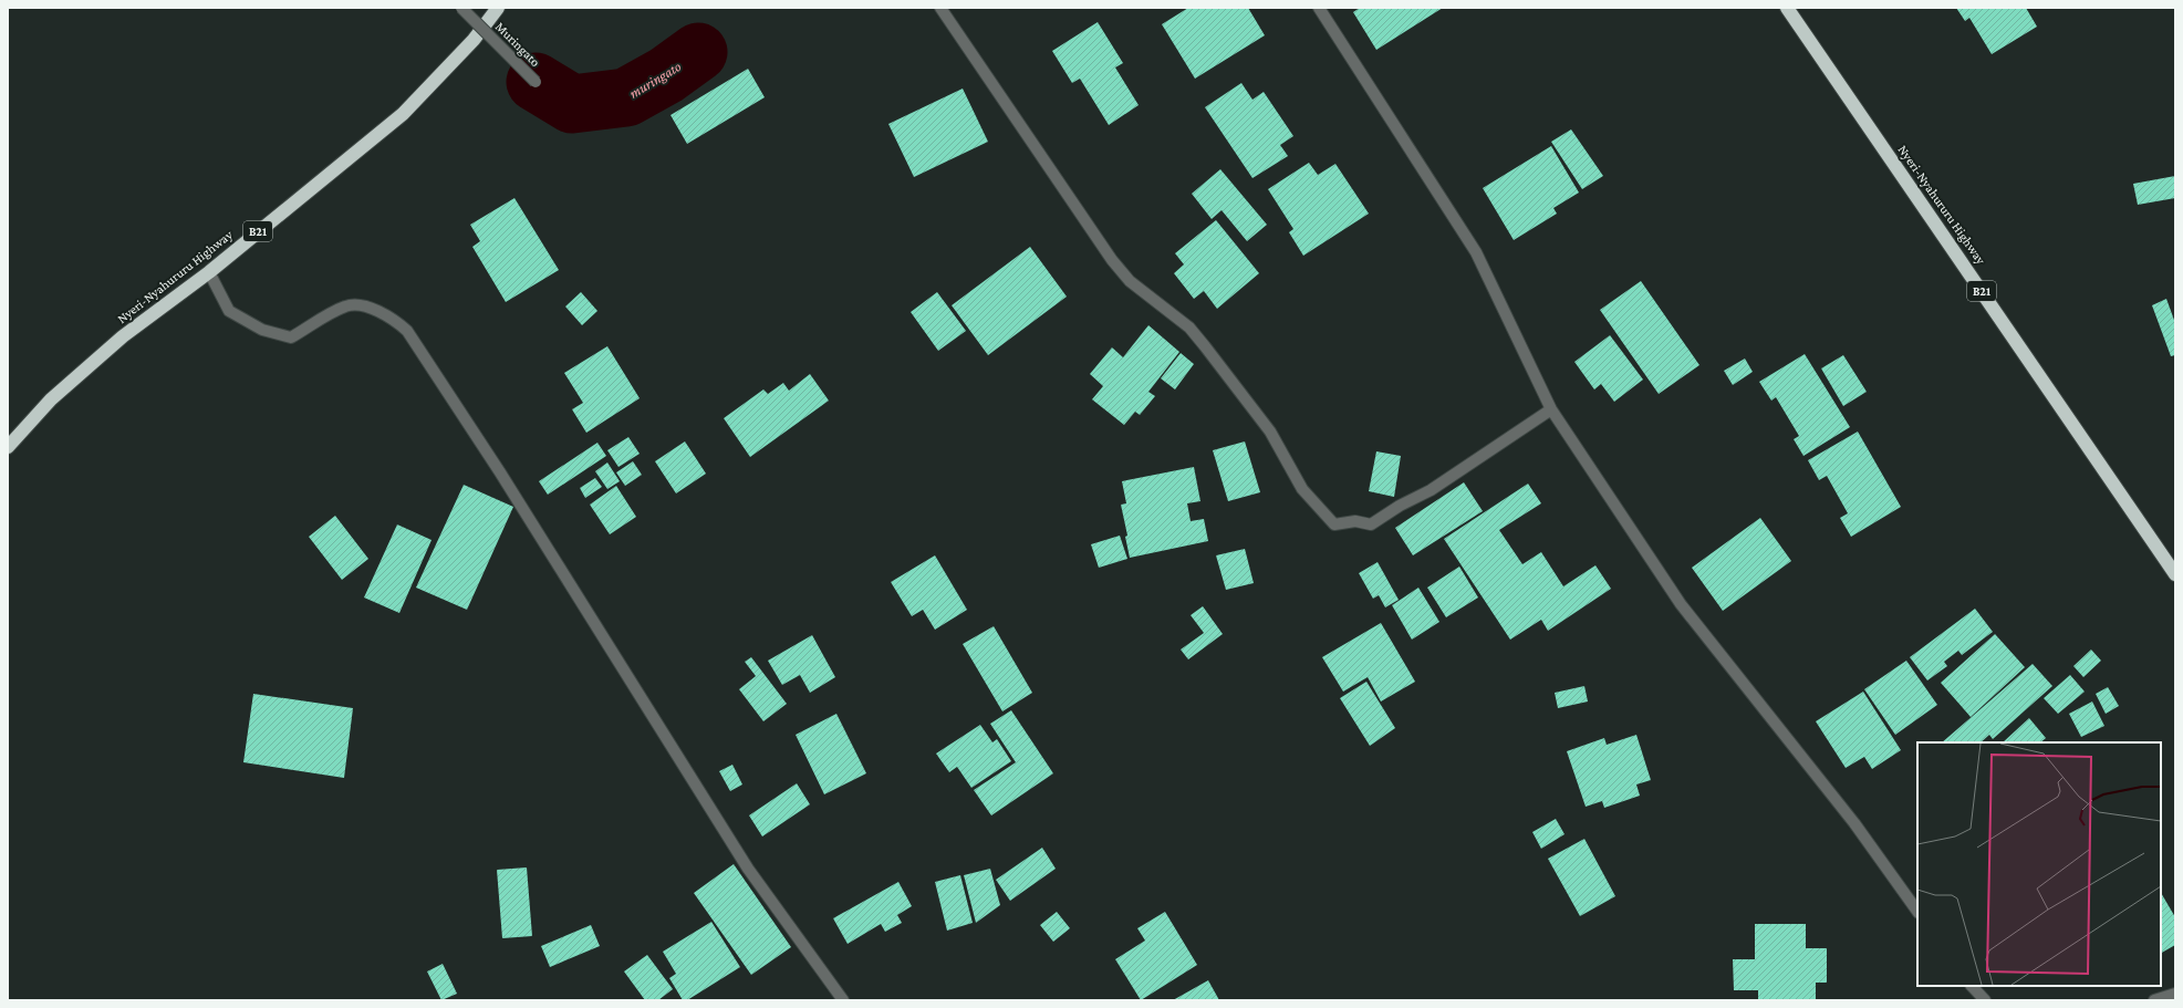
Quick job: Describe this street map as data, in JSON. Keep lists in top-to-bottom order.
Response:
{
  "streets": {
    "highway": ["Nyeri-Nyahururu Highway", "B21"],
    "street": ["Muringato"]
  },
  "water": ["muringato"]
}
